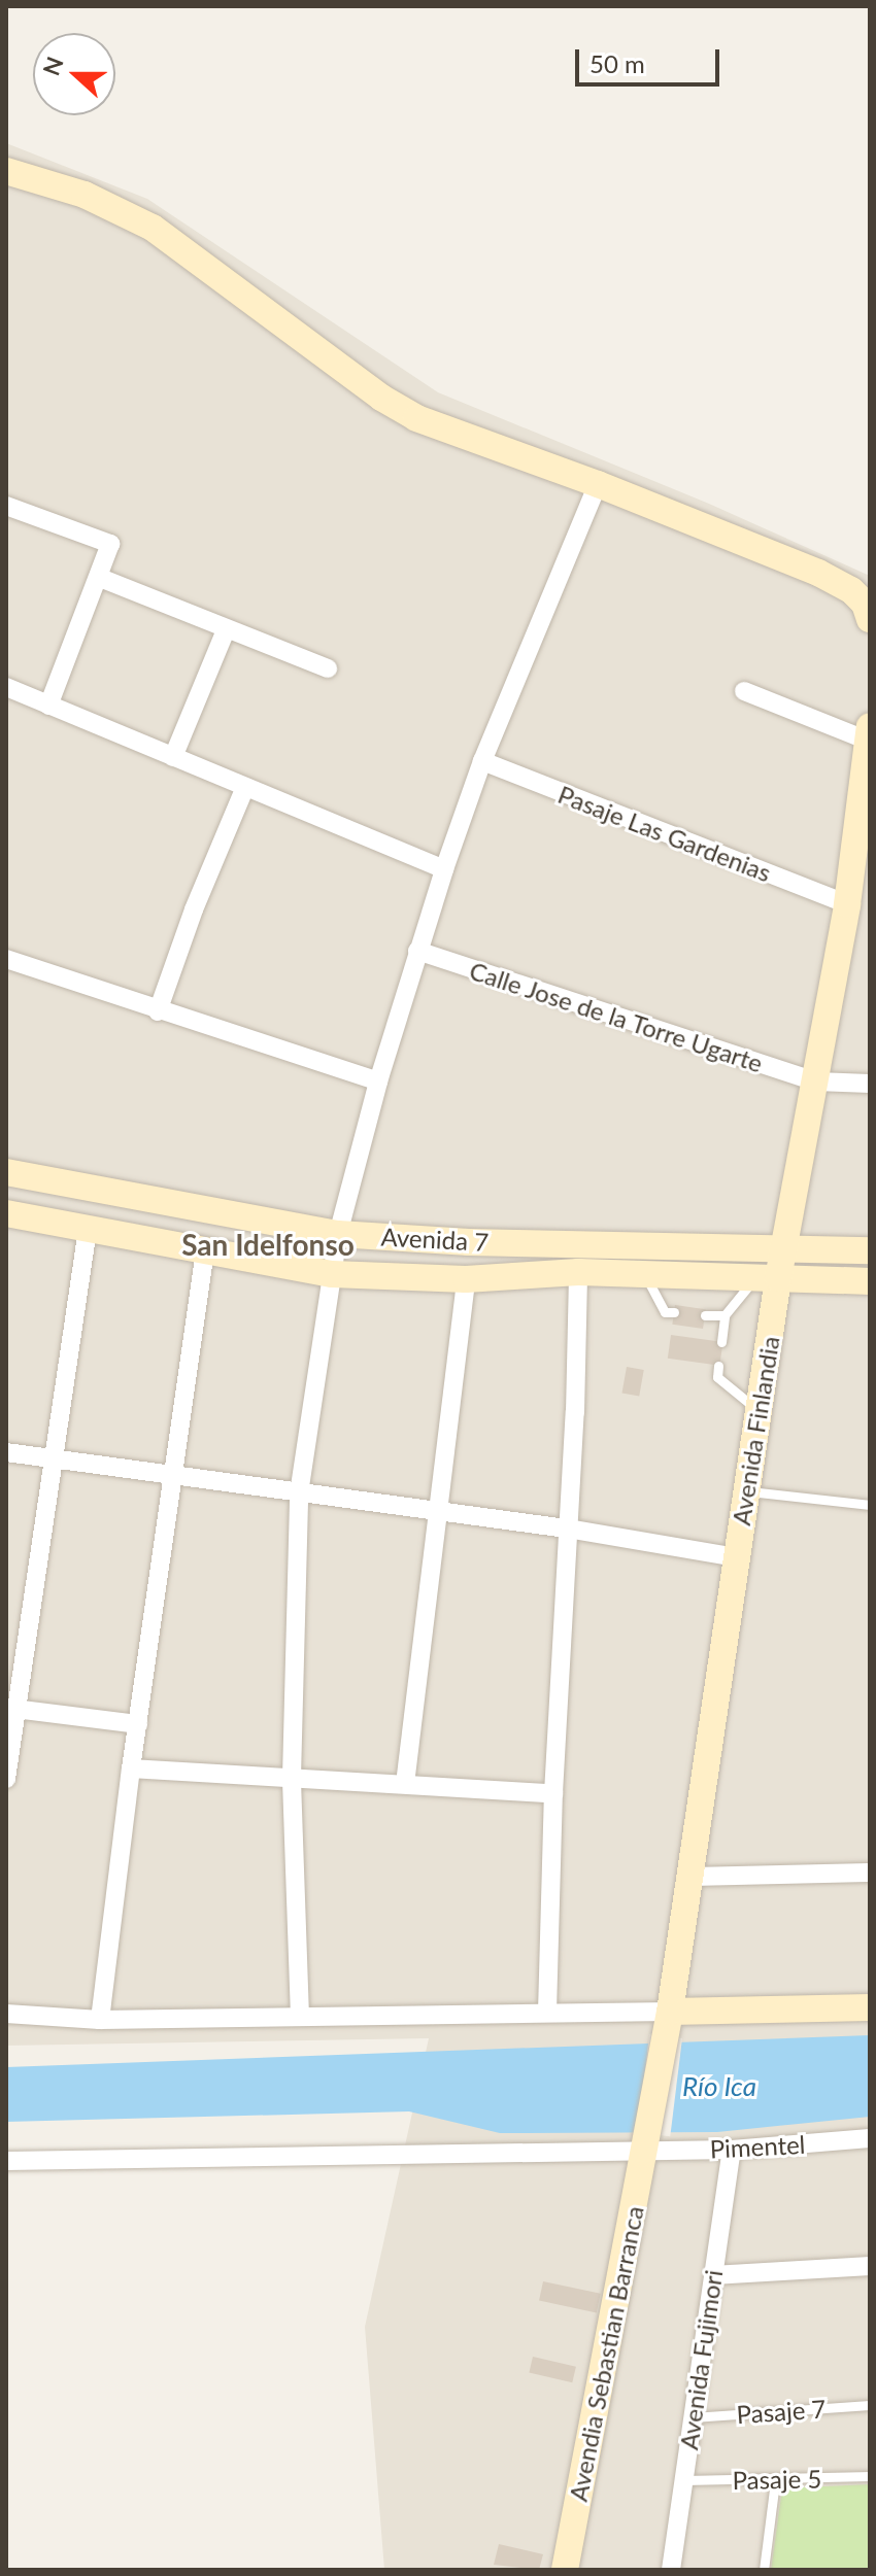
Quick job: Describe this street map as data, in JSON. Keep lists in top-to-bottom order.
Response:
{
  "streets": {
    "main road": ["Avenida 7", "Avenida Finlandia", "Avendia Sebastian Barranca"],
    "street": [
      "Pasaje Las Gardenias",
      "Calle Jose de la Torre Ugarte",
      "Pimentel",
      "Avenida Fujimori"
    ],
    "lane": ["Pasaje 7", "Pasaje 5"]
  },
  "crossings": [
    ["Pasaje Las Gardenias", "Avenida Finlandia"],
    ["Calle Jose de la Torre Ugarte", "Avenida Finlandia"],
    ["Avenida 7", "Avenida Finlandia"],
    ["Avenida Finlandia", "Pimentel"],
    ["Avenida Finlandia", "Avendia Sebastian Barranca"],
    ["Pimentel", "Avendia Sebastian Barranca"],
    ["Pimentel", "Avenida Fujimori"],
    ["Avenida Fujimori", "Pasaje 7"],
    ["Avenida Fujimori", "Pasaje 5"]
  ],
  "districts": ["San Idelfonso"],
  "water": ["Río Ica"],
  "scale_bar": "50 m",
  "north": "left"
}
